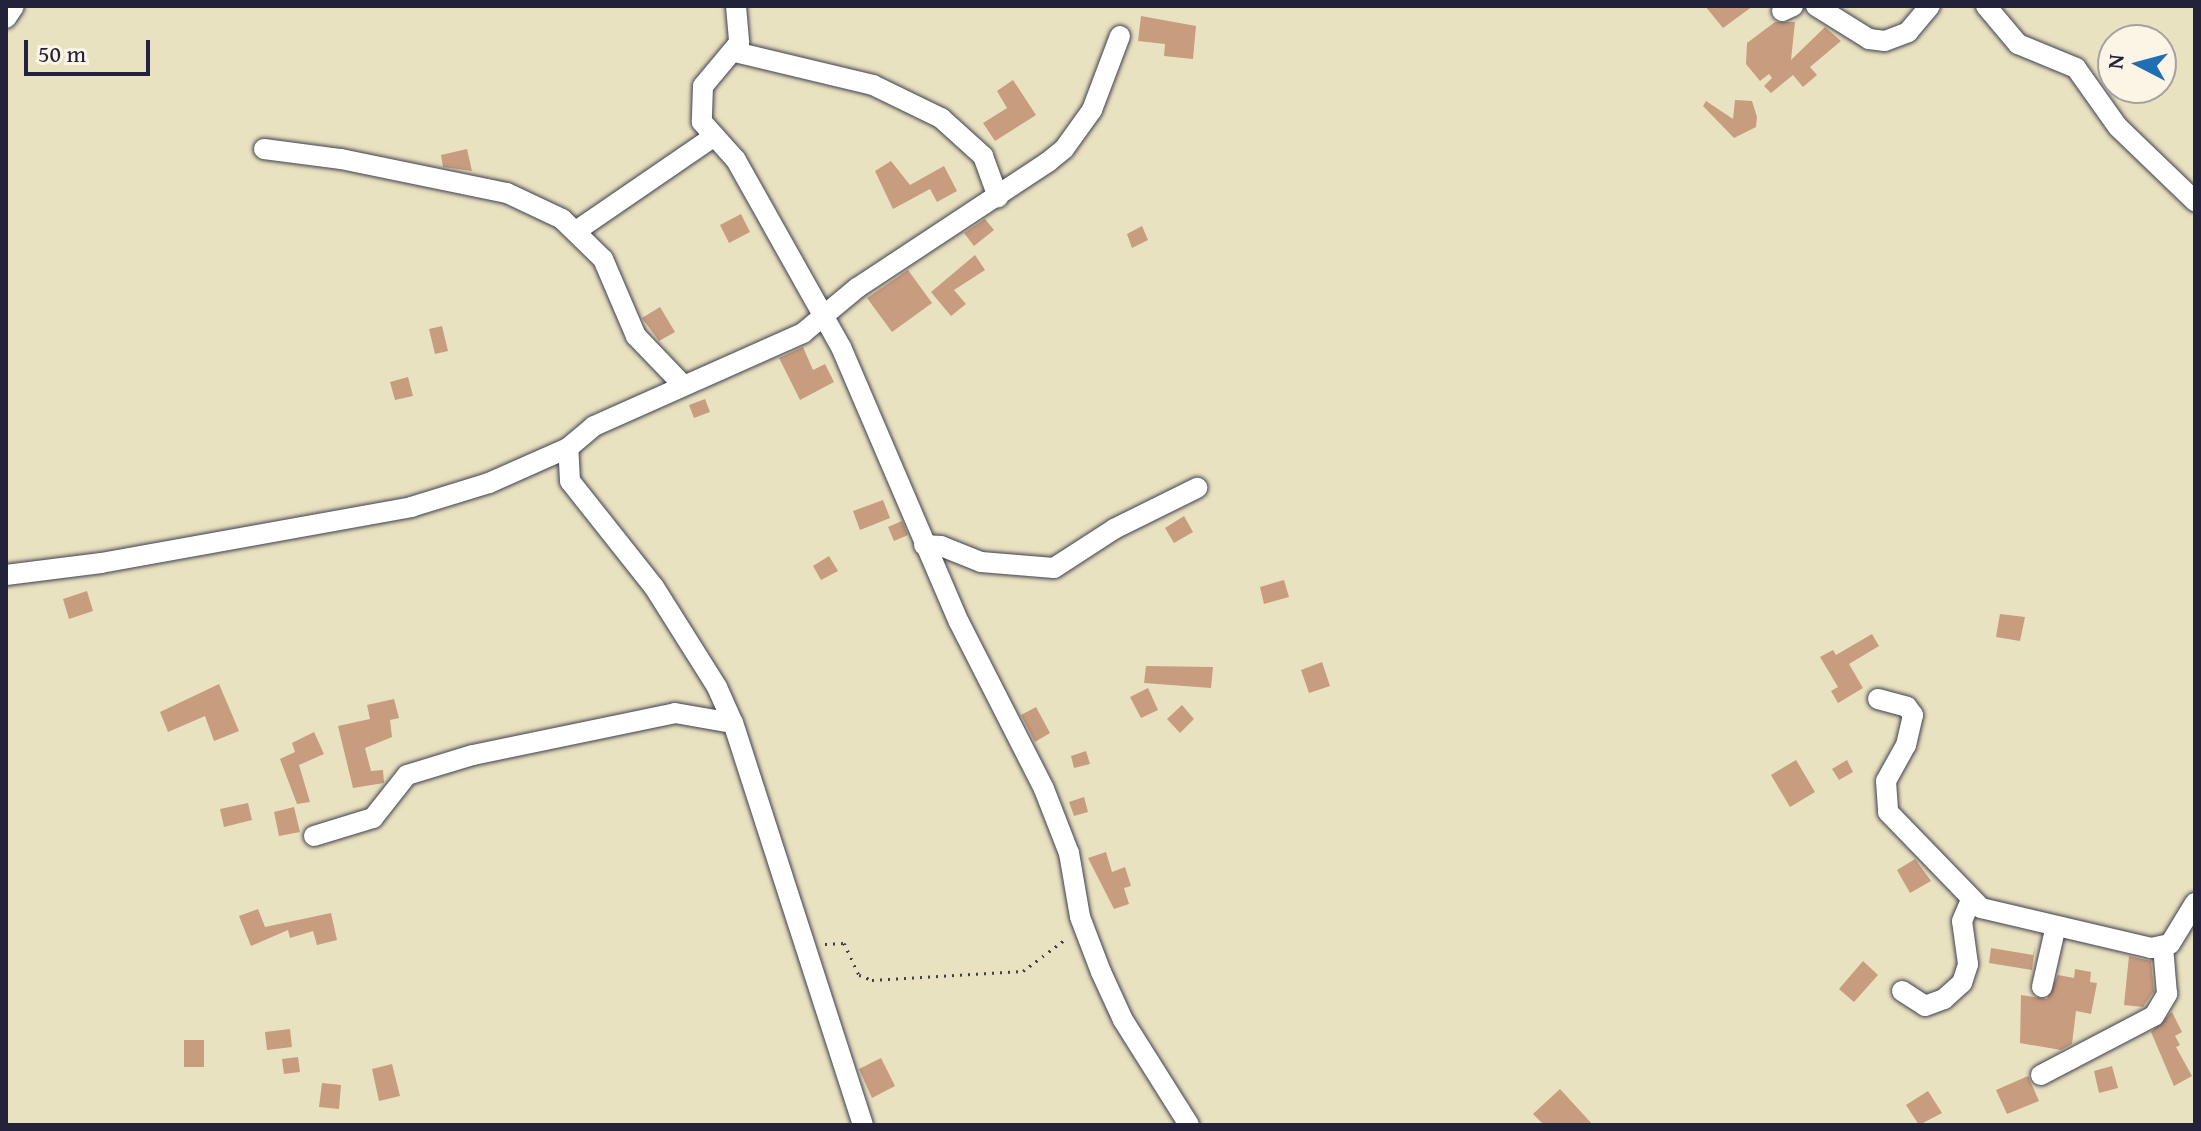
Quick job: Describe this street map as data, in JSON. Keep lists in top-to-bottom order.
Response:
{
  "scale_bar": "50 m",
  "north": "left"
}
